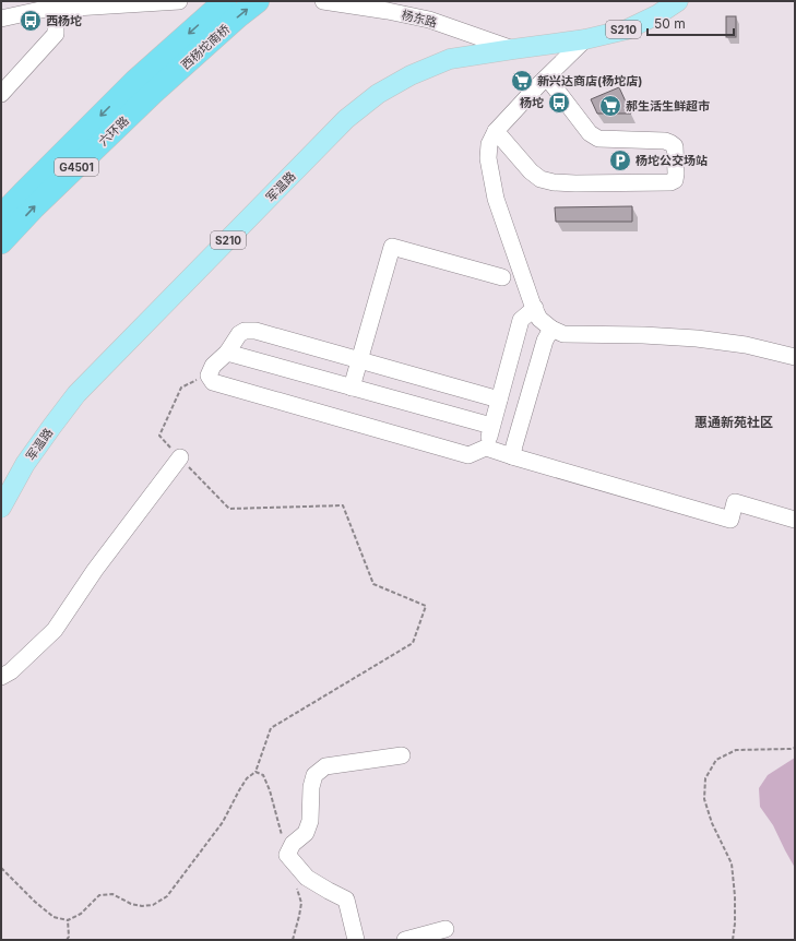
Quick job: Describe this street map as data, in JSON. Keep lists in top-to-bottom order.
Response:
{
  "streets": {
    "highway": ["西杨坨南桥", "六环路", "G4501"],
    "main road": ["S210", "军温路"],
    "street": ["杨东路"]
  },
  "crossings": [
    ["杨东路", "军温路"],
    ["西杨坨南桥", "六环路"]
  ],
  "districts": ["惠通新苑社区"],
  "places": {
    "bus stop": ["西杨坨", "杨坨"],
    "supermarket": ["新兴达商店(杨坨店)", "郝生活生鲜超市"],
    "parking": ["杨坨公交场站"]
  },
  "scale_bar": "50 m"
}
